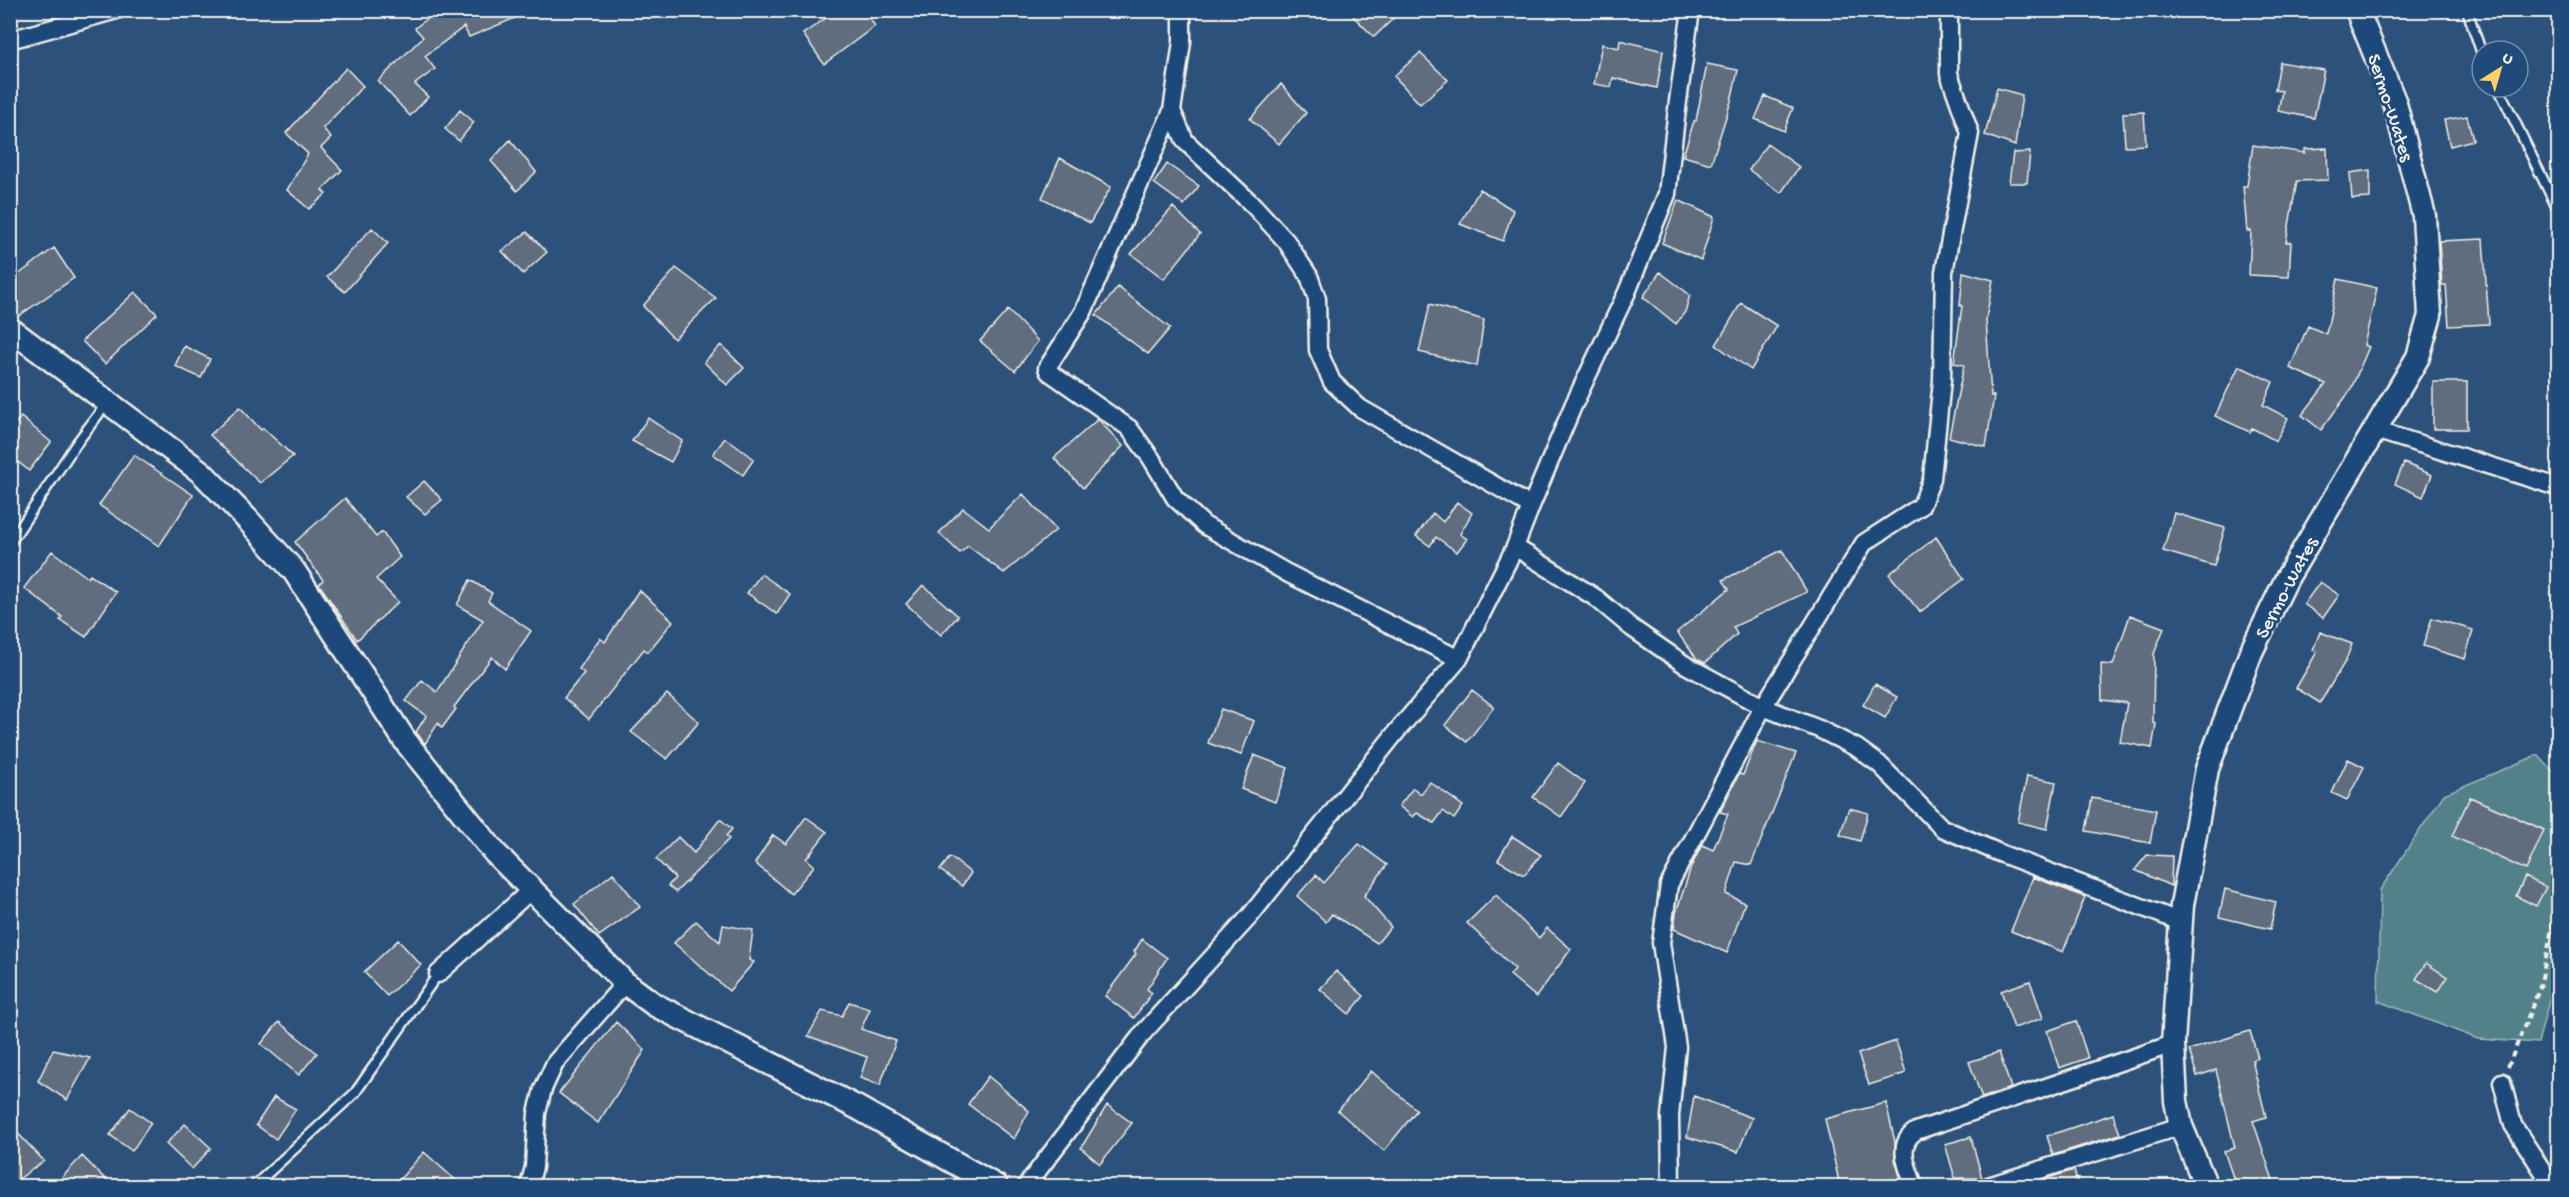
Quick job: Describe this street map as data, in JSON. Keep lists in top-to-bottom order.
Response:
{
  "streets": {
    "street": ["Sermo-Wates"]
  },
  "north": "top right"
}
